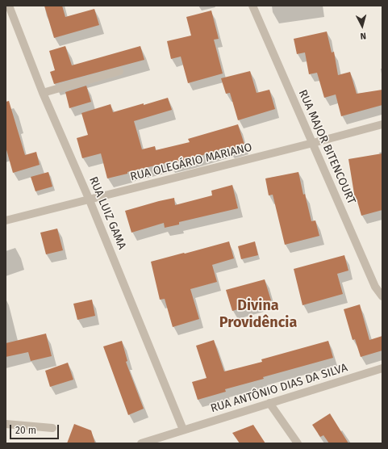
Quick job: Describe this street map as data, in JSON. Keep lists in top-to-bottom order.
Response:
{
  "streets": {
    "street": [
      "RUA MAJOR BITENCOURT",
      "RUA OLEGÁRIO MARIANO",
      "RUA LUIZ GAMA",
      "RUA ANTÔNIO DIAS DA SILVA"
    ]
  },
  "crossings": [
    ["RUA MAJOR BITENCOURT", "RUA OLEGÁRIO MARIANO"],
    ["RUA OLEGÁRIO MARIANO", "RUA LUIZ GAMA"],
    ["RUA LUIZ GAMA", "RUA ANTÔNIO DIAS DA SILVA"]
  ],
  "districts": ["Divina Providência"],
  "scale_bar": "20 m",
  "north": "bottom"
}
